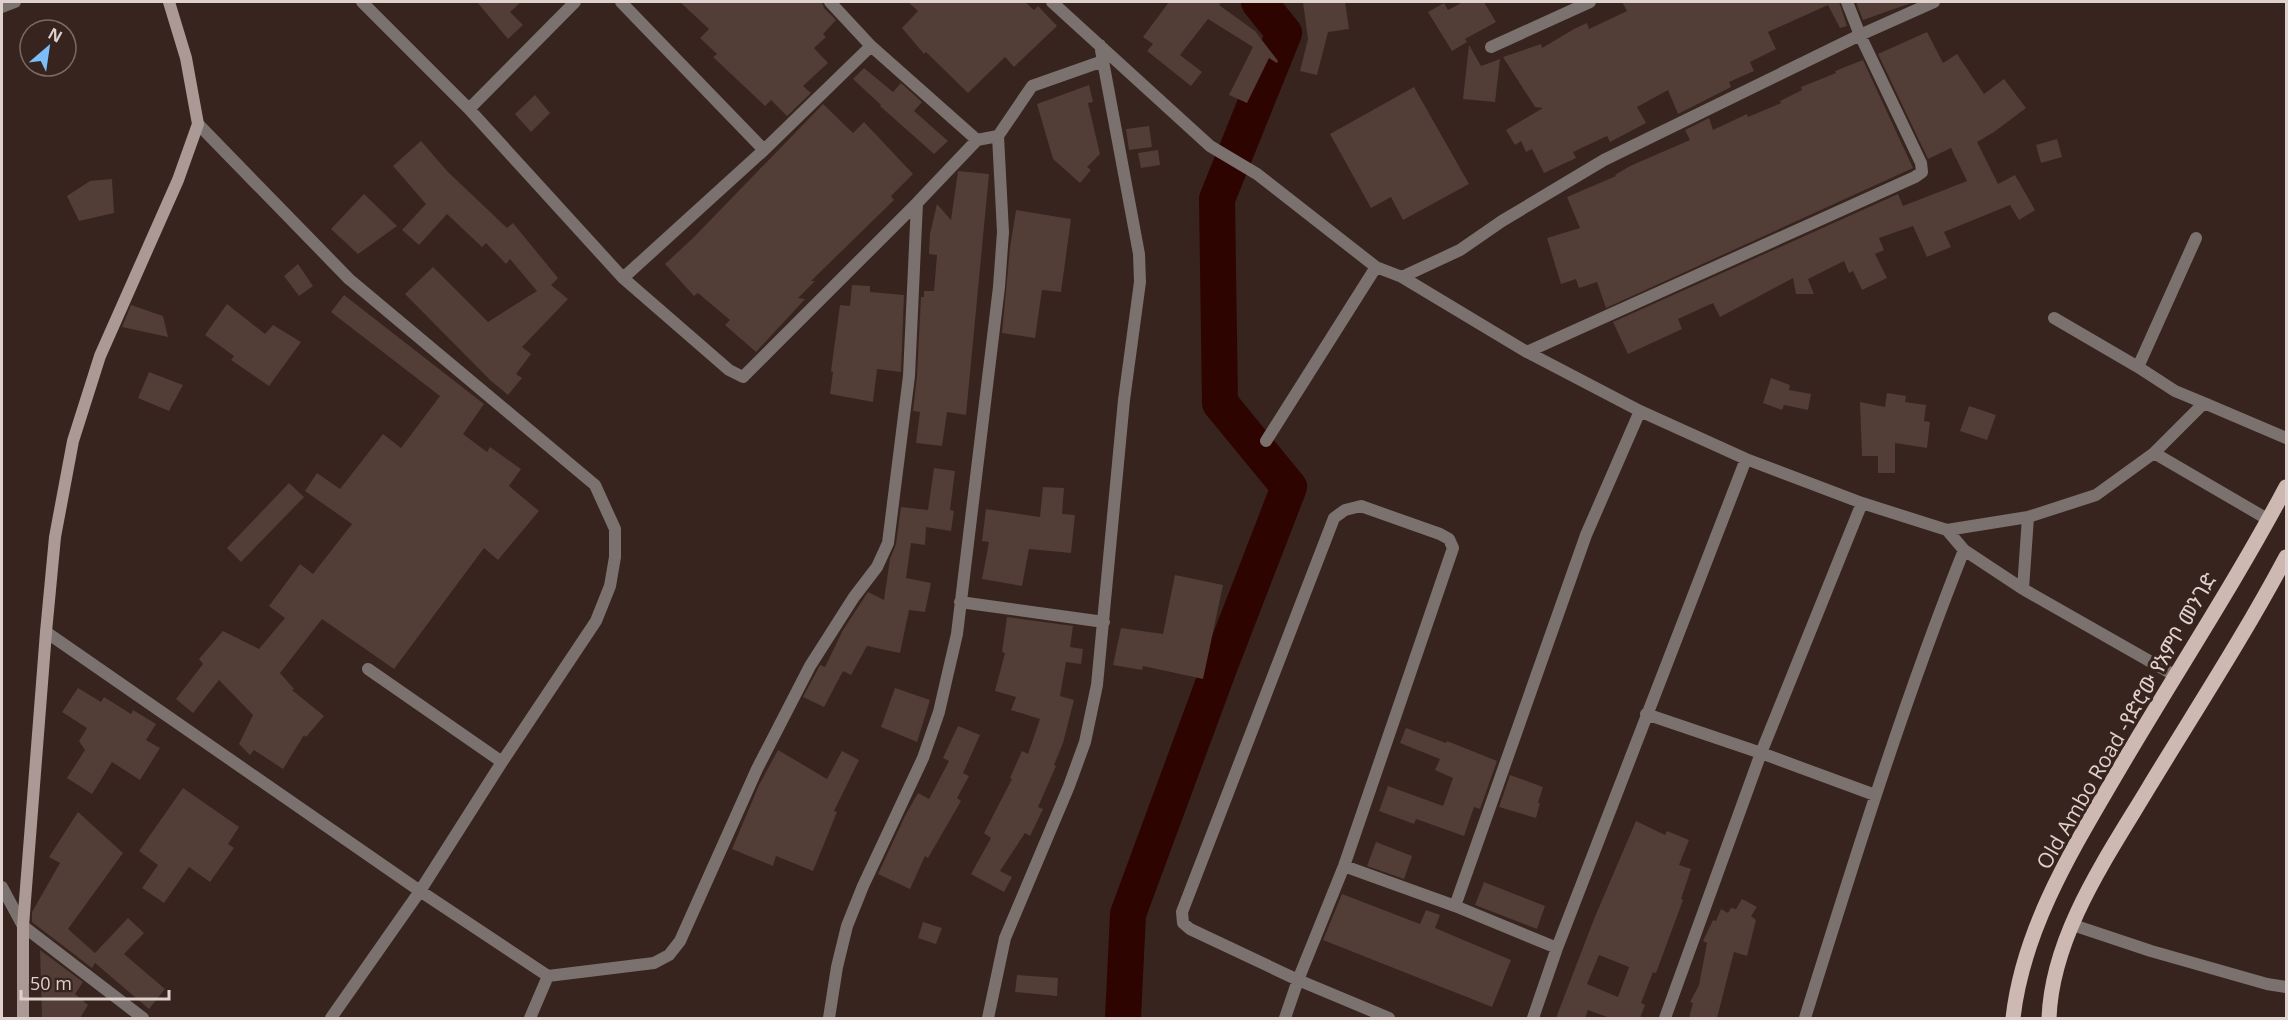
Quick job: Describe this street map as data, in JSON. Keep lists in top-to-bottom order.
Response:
{
  "streets": {
    "main road": ["Old Ambo Road -የድሮው የአምቦ መንገድ"]
  },
  "scale_bar": "50 m",
  "north": "top right"
}
